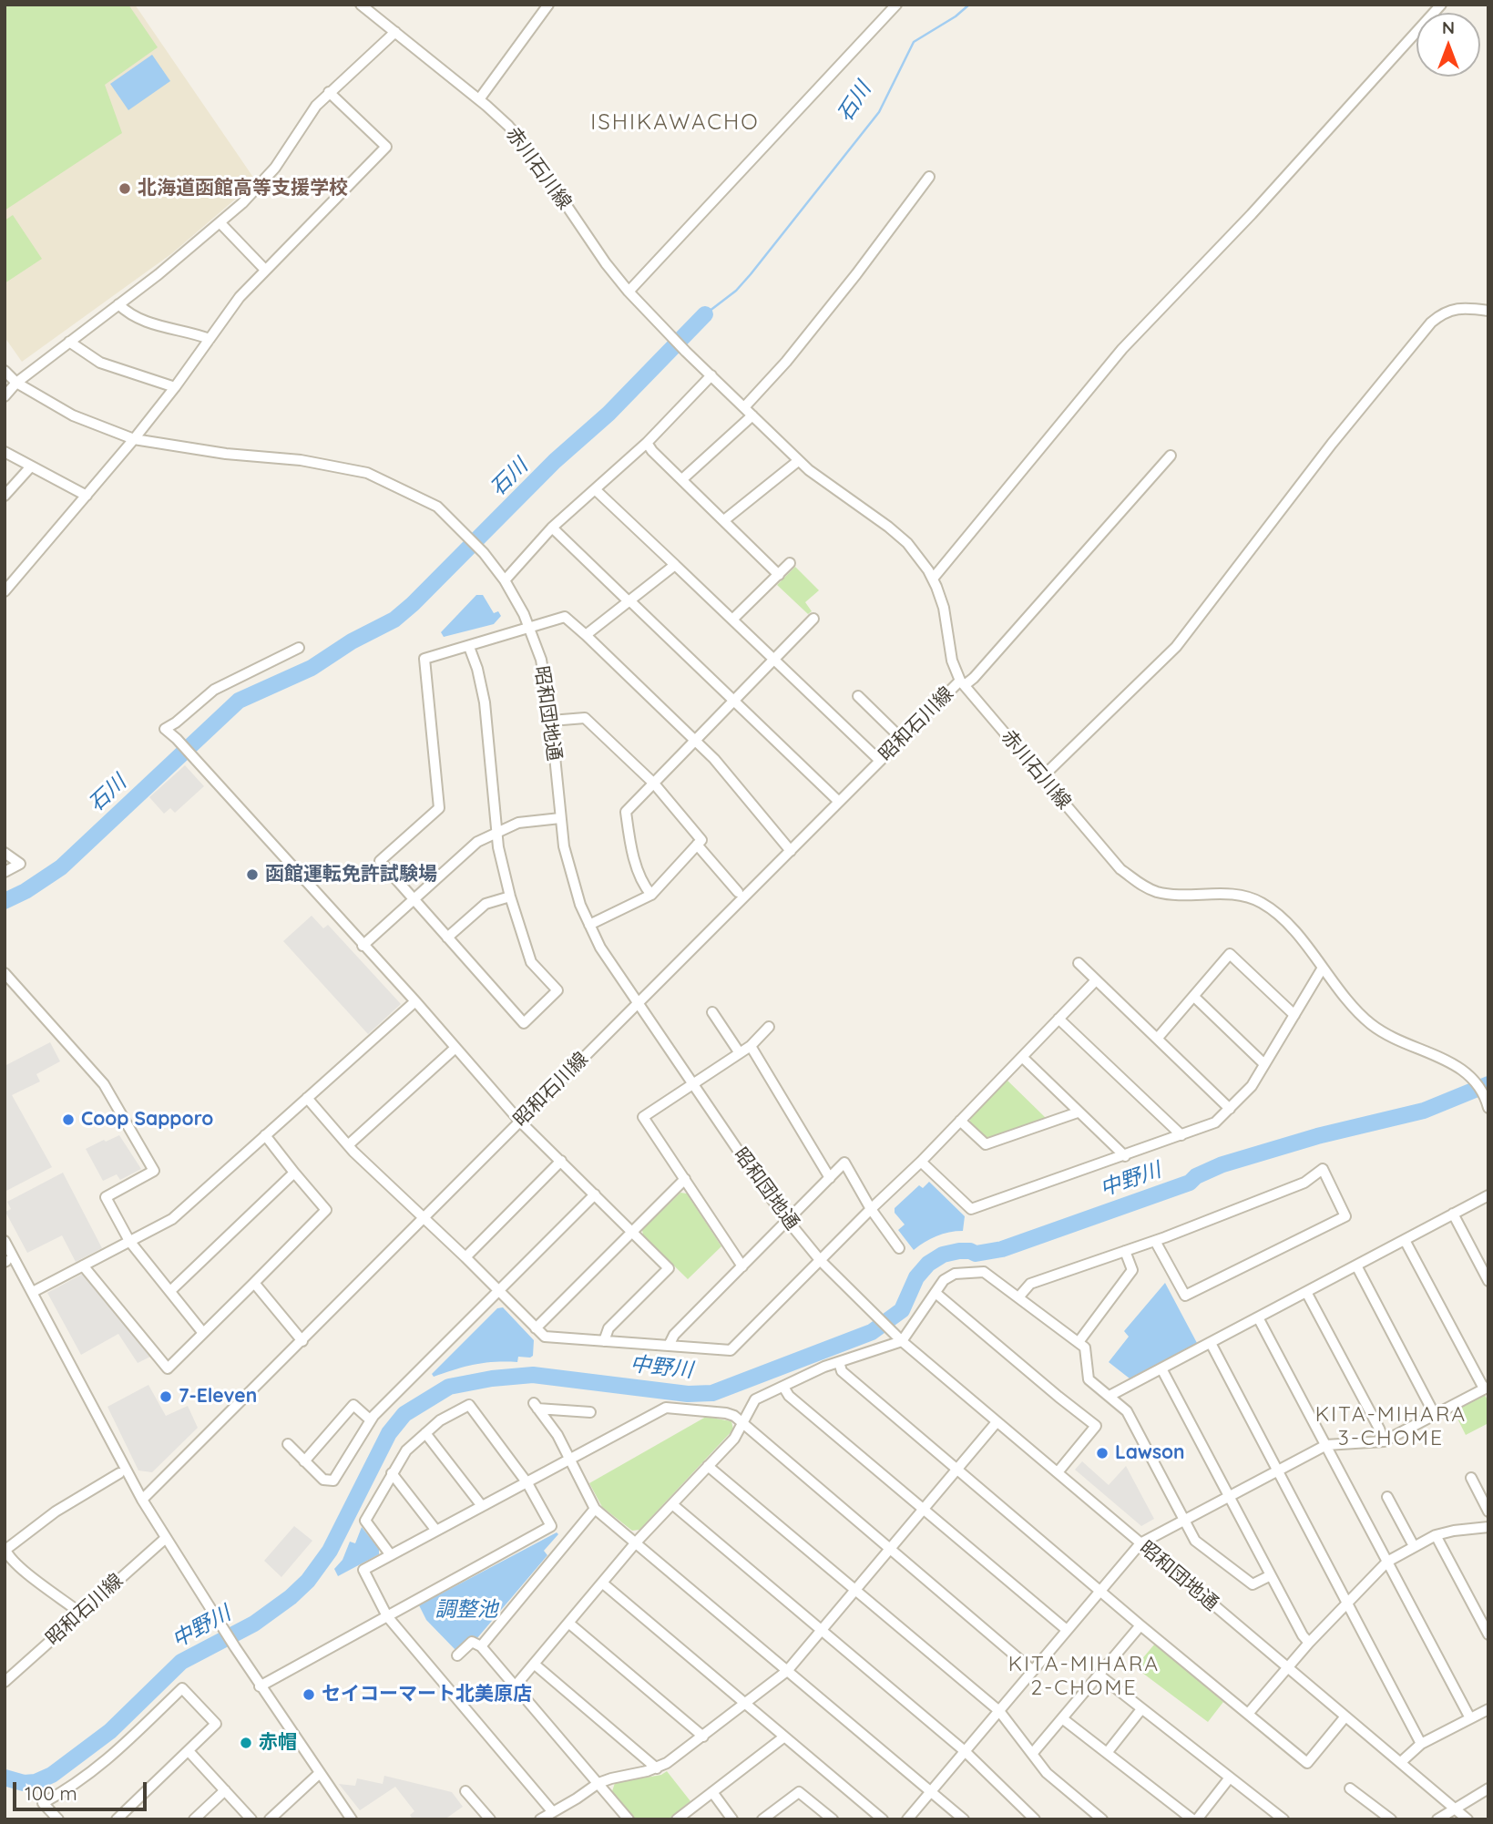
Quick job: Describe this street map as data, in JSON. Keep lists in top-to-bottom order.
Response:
{
  "streets": {
    "street": ["赤川石川線", "昭和団地通", "昭和石川線"]
  },
  "crossings": [
    ["赤川石川線", "昭和石川線"],
    ["昭和団地通", "昭和石川線"]
  ],
  "districts": ["ISHIKAWACHO", "KITA-MIHARA 3-CHOME", "KITA-MIHARA 2-CHOME"],
  "water": ["石川", "中野川", "調整池"],
  "places": [
    "北海道函館高等支援学校",
    "函館運転免許試験場",
    "Coop Sapporo",
    "7-Eleven",
    "Lawson",
    "セイコーマート北美原店",
    "赤帽"
  ],
  "scale_bar": "100 m",
  "north": "top"
}
